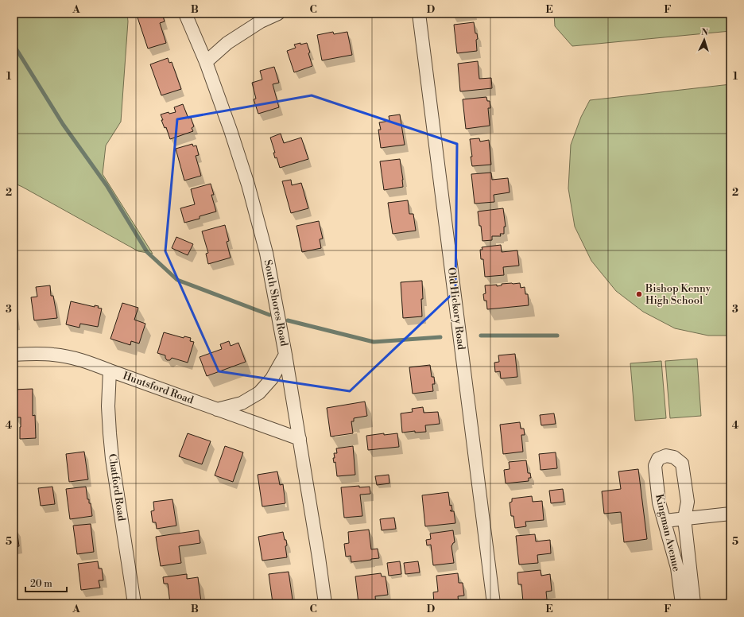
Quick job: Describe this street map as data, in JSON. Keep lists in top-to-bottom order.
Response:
{
  "streets": {
    "street": [
      "South Shores Road",
      "Old Hickory Road",
      "Huntsford Road",
      "Chatford Road",
      "Kingman Avenue"
    ]
  },
  "crossings": [
    ["South Shores Road", "Huntsford Road"],
    ["Huntsford Road", "Chatford Road"]
  ],
  "places": ["Bishop Kenny High School"],
  "scale_bar": "20 m",
  "north": "top",
  "grid": {
    "columns": [
      "A",
      "B",
      "C",
      "D",
      "E",
      "F"
    ],
    "rows": [
      "1",
      "2",
      "3",
      "4",
      "5"
    ]
  }
}
